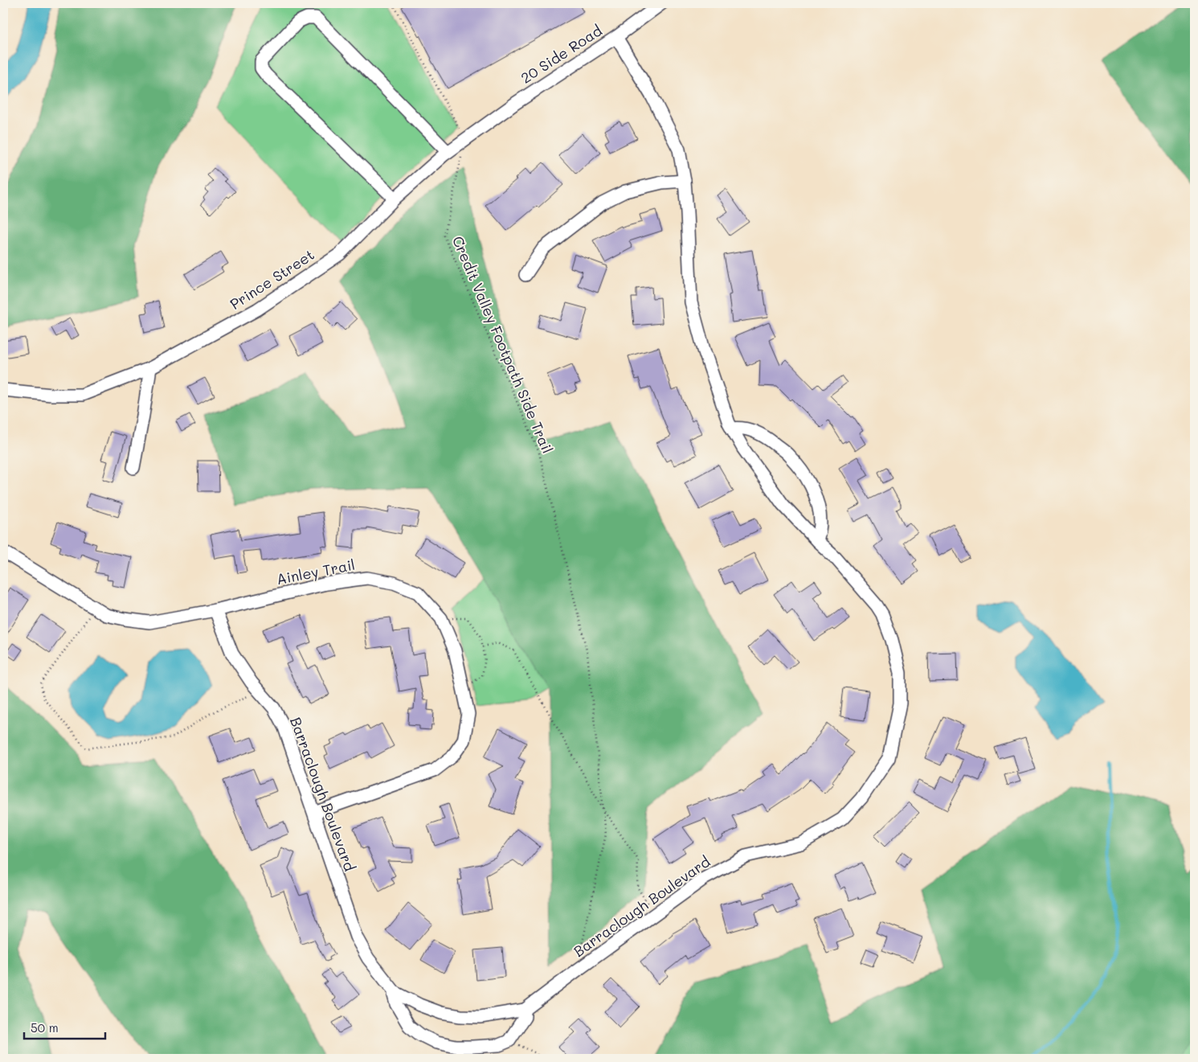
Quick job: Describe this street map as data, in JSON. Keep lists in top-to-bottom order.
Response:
{
  "streets": {
    "street": [
      "20 Side Road",
      "Prince Street",
      "Ainley Trail",
      "Barraclough Boulevard"
    ],
    "path": ["Credit Valley Footpath Side Trail"]
  },
  "crossings": [
    ["20 Side Road", "Prince Street"],
    ["20 Side Road", "Barraclough Boulevard"],
    ["Prince Street", "Credit Valley Footpath Side Trail"],
    ["Credit Valley Footpath Side Trail", "Barraclough Boulevard"],
    ["Ainley Trail", "Barraclough Boulevard"]
  ],
  "scale_bar": "50 m"
}
